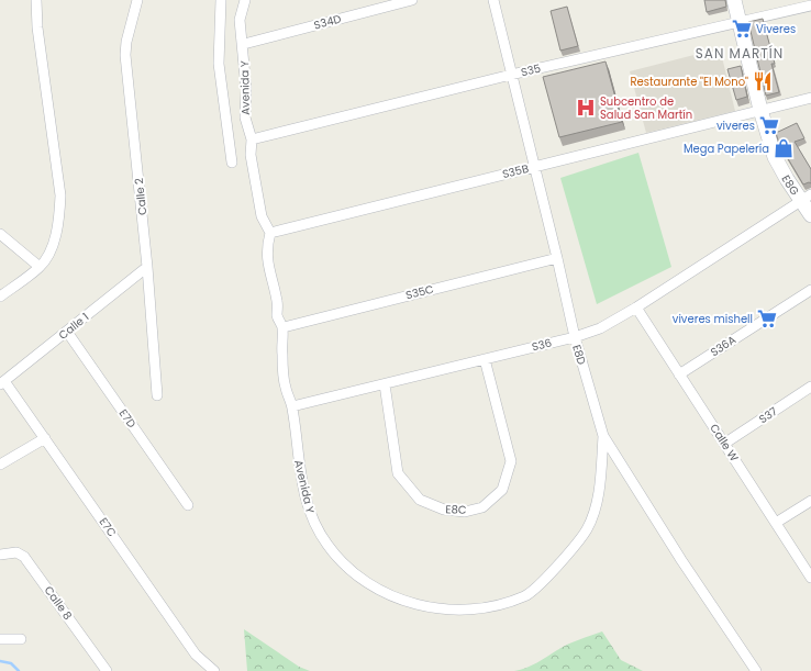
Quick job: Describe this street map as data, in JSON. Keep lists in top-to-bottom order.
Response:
{
  "streets": {
    "street": [
      "S34D",
      "S35",
      "Avenida Y",
      "S35B",
      "E8G",
      "Calle 2",
      "S35C",
      "Calle 1",
      "S36",
      "S36A",
      "E8D",
      "S37",
      "E7D",
      "Calle W",
      "E8C",
      "E7C",
      "Calle 8"
    ]
  },
  "crossings": [
    ["S34D", "Avenida Y"],
    ["S35", "Avenida Y"],
    ["S35", "E8G"],
    ["S35", "E8D"],
    ["Avenida Y", "S35B"],
    ["Avenida Y", "S35C"],
    ["Avenida Y", "S36"],
    ["Avenida Y", "E8D"],
    ["S35B", "E8G"],
    ["S35B", "E8D"],
    ["E8G", "S36"],
    ["Calle 2", "Calle 1"],
    ["S35C", "E8D"],
    ["Calle 1", "E7D"],
    ["Calle 1", "E7C"],
    ["S36", "E8D"],
    ["S36", "Calle W"],
    ["S36", "E8C"],
    ["S36A", "Calle W"],
    ["S37", "Calle W"]
  ],
  "districts": ["SAN MARTÍN"],
  "places": {
    "supermarket": ["Viveres", "viveres", "viveres mishell"],
    "restaurant": ["Restaurante \"El Mono\""],
    "hospital": ["Subcentro de Salud San Martín"],
    "shop": ["Mega Papelería"]
  }
}
